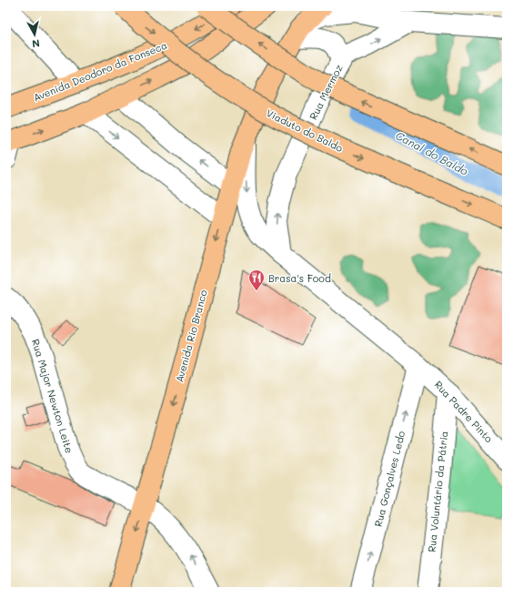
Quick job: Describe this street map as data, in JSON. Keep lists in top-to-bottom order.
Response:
{
  "streets": {
    "main road": ["Avenida Deodoro da Fonseca", "Viaduto do Baldo", "Avenida Rio Branco"],
    "street": [
      "Rua Mermoz",
      "Rua Major Newton Leite",
      "Rua Padre Pinto",
      "Rua Gonçalves Ledo",
      "Rua Voluntário da Pátria"
    ]
  },
  "crossings": [
    ["Avenida Rio Branco", "Rua Major Newton Leite"],
    ["Rua Padre Pinto", "Rua Gonçalves Ledo"],
    ["Rua Padre Pinto", "Rua Voluntário da Pátria"]
  ],
  "one_way": ["Rua Mermoz", "Avenida Rio Branco", "Rua Gonçalves Ledo"],
  "water": ["Canal do Baldo"],
  "places": {
    "restaurant": ["Brasa's Food"]
  },
  "north": "bottom"
}
